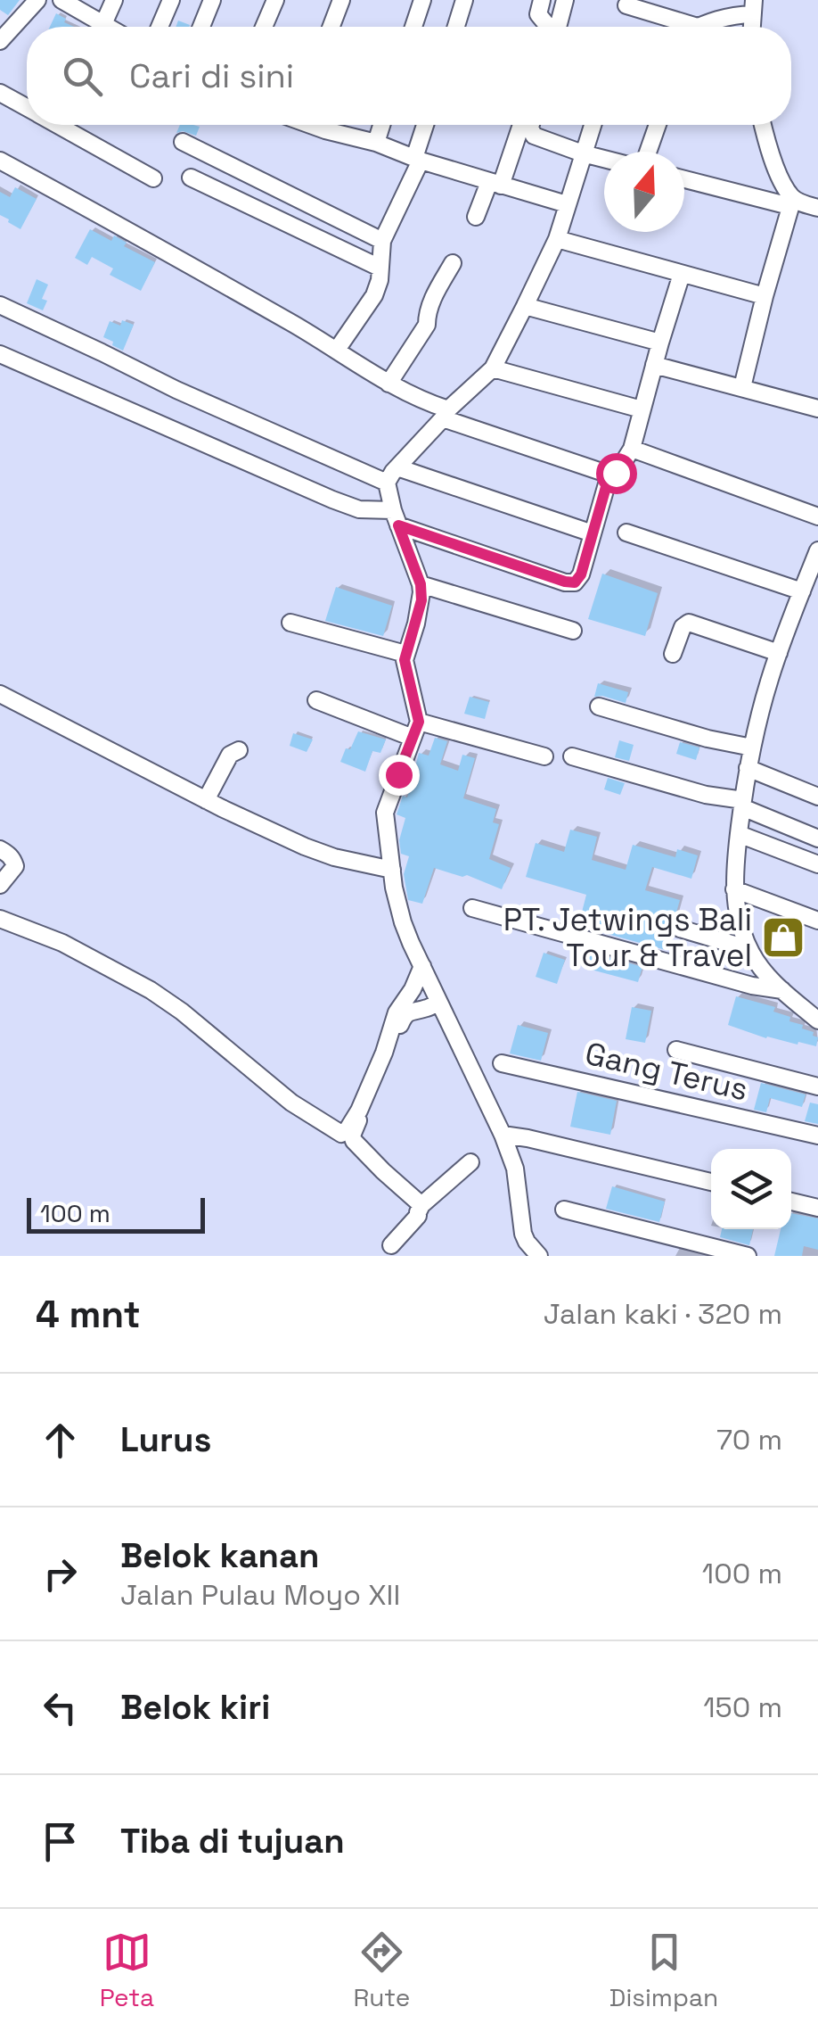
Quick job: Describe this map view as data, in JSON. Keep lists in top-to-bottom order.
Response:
{
  "streets": {
    "street": ["Gang Terus"]
  },
  "places": {
    "shop": ["PT. Jetwings Bali Tour & Travel"]
  },
  "scale_bar": "100 m",
  "north": "top",
  "page": {
    "search": "Cari di sini",
    "scale": "100 m",
    "heading": ["4 mnt", "Jalan kaki · 320 m"],
    "list": [
      ["Lurus", "70 m"],
      ["Belok kanan", "Jalan Pulau Moyo XII", "100 m"],
      ["Belok kiri", "150 m"],
      "Tiba di tujuan"
    ],
    "nav": ["Peta", "Rute", "Disimpan"]
  }
}
